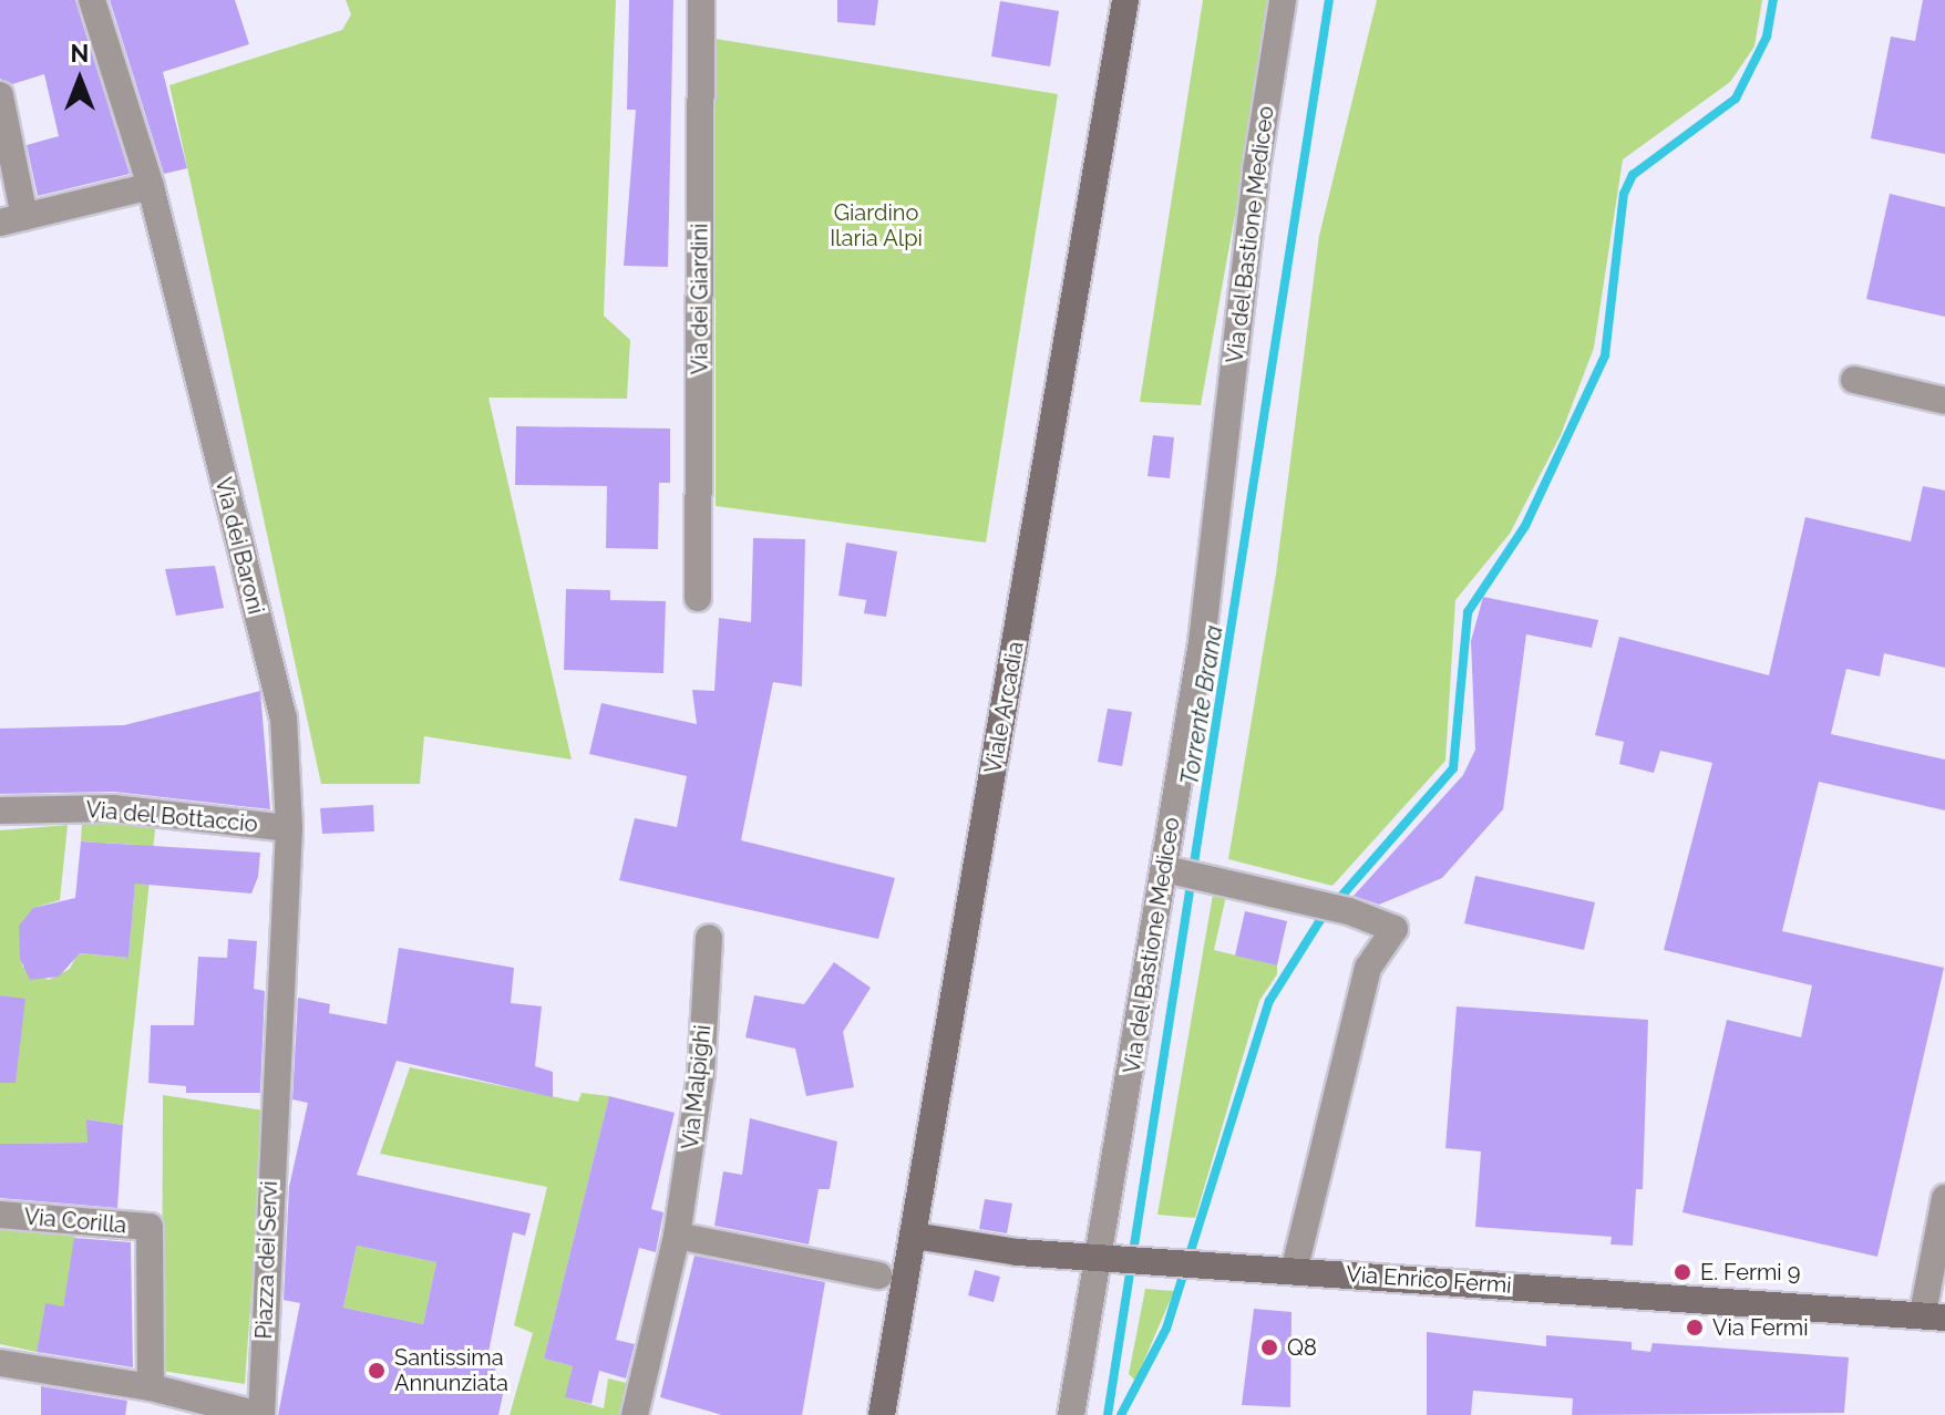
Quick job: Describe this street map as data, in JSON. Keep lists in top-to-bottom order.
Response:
{
  "streets": {
    "street": [
      "Via del Bastione Mediceo",
      "Via dei Giardini",
      "Via dei Baroni",
      "Viale Arcadia",
      "Via del Bottaccio",
      "Via Malpighi",
      "Via Corilla",
      "Piazza dei Servi",
      "Via Enrico Fermi"
    ]
  },
  "crossings": [
    ["Via del Bastione Mediceo", "Via Enrico Fermi"],
    ["Via dei Baroni", "Via del Bottaccio"],
    ["Via dei Baroni", "Piazza dei Servi"],
    ["Viale Arcadia", "Via Enrico Fermi"]
  ],
  "water": ["Torrente Brana"],
  "parks": ["Giardino Ilaria Alpi"],
  "places": [
    "E. Fermi 9",
    "Via Fermi",
    "Q8",
    "Santissima Annunziata"
  ],
  "north": "top"
}
